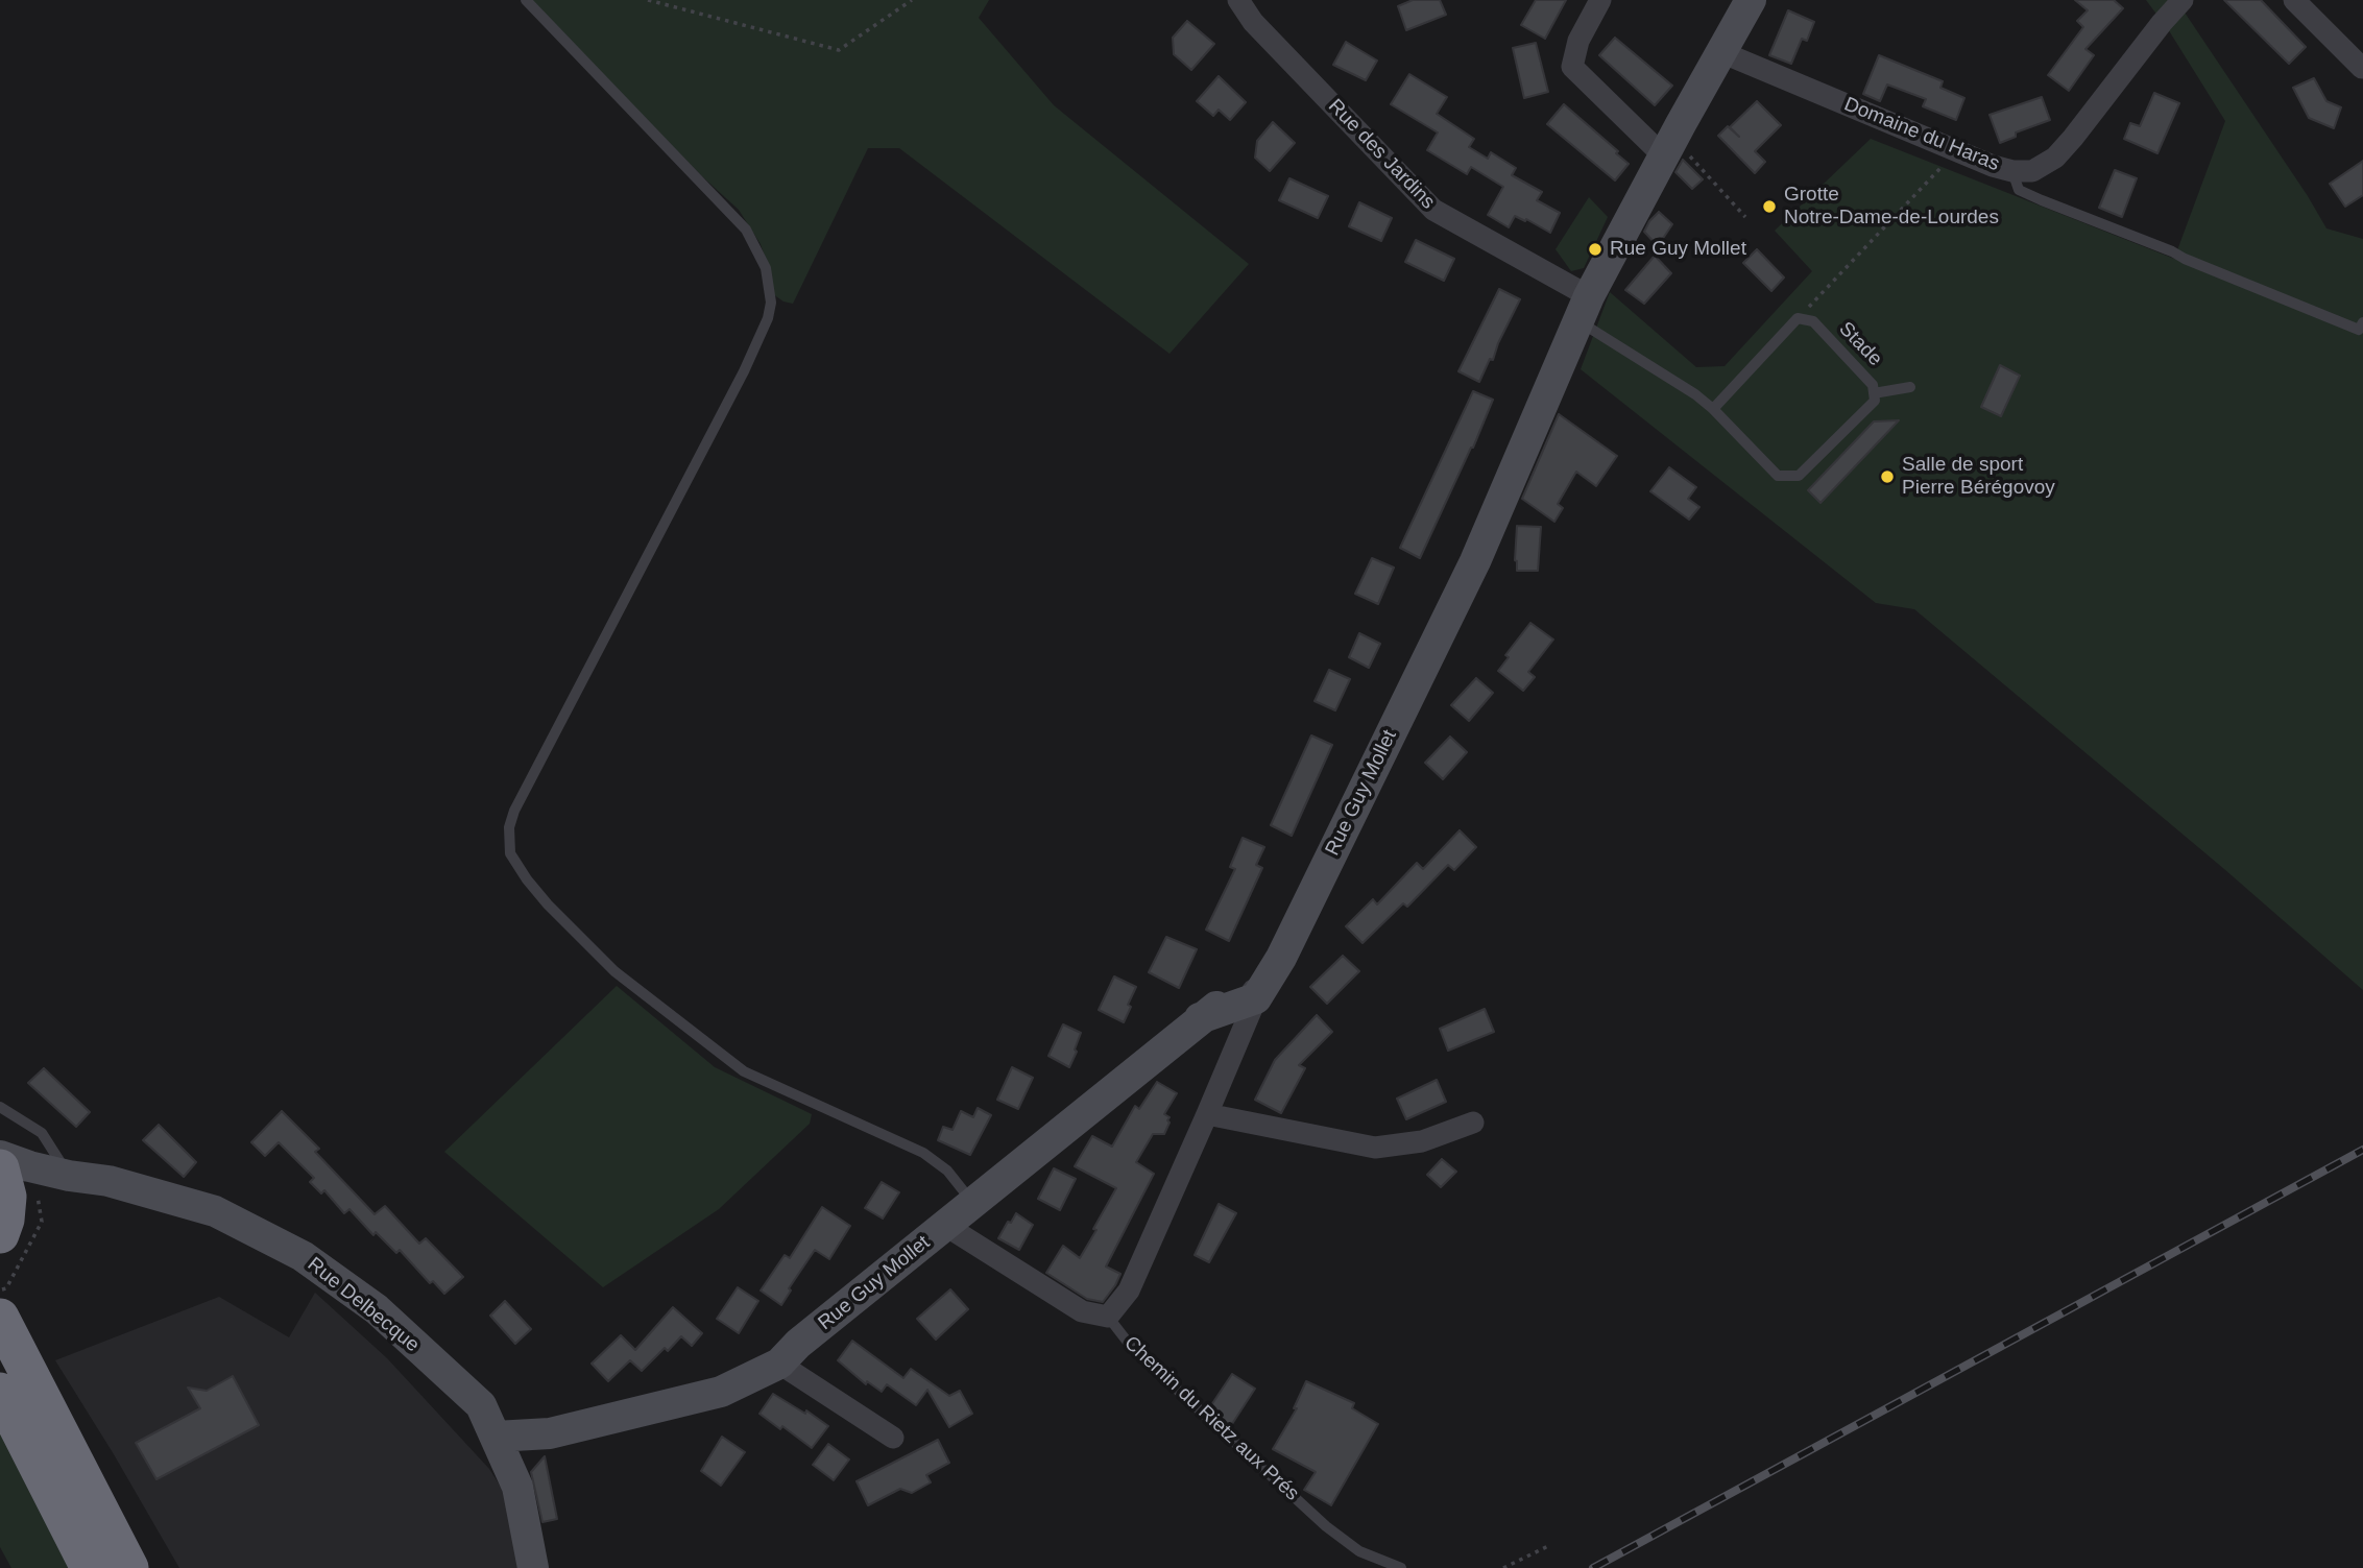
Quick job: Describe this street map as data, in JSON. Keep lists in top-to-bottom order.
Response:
{
  "streets": {
    "street": [
      "Domaine du Haras",
      "Rue des Jardins",
      "Rue Guy Mollet",
      "Rue Delbecque"
    ],
    "lane": ["Stade", "Chemin du Rietz aux Prés"]
  },
  "crossings": [
    ["Domaine du Haras", "Rue Guy Mollet"],
    ["Rue des Jardins", "Stade"],
    ["Rue des Jardins", "Rue Guy Mollet"],
    ["Stade", "Rue Guy Mollet"],
    ["Rue Guy Mollet", "Rue Delbecque"]
  ],
  "places": ["Grotte Notre-Dame-de-Lourdes", "Rue Guy Mollet", "Salle de sport Pierre Bérégovoy"]
}
